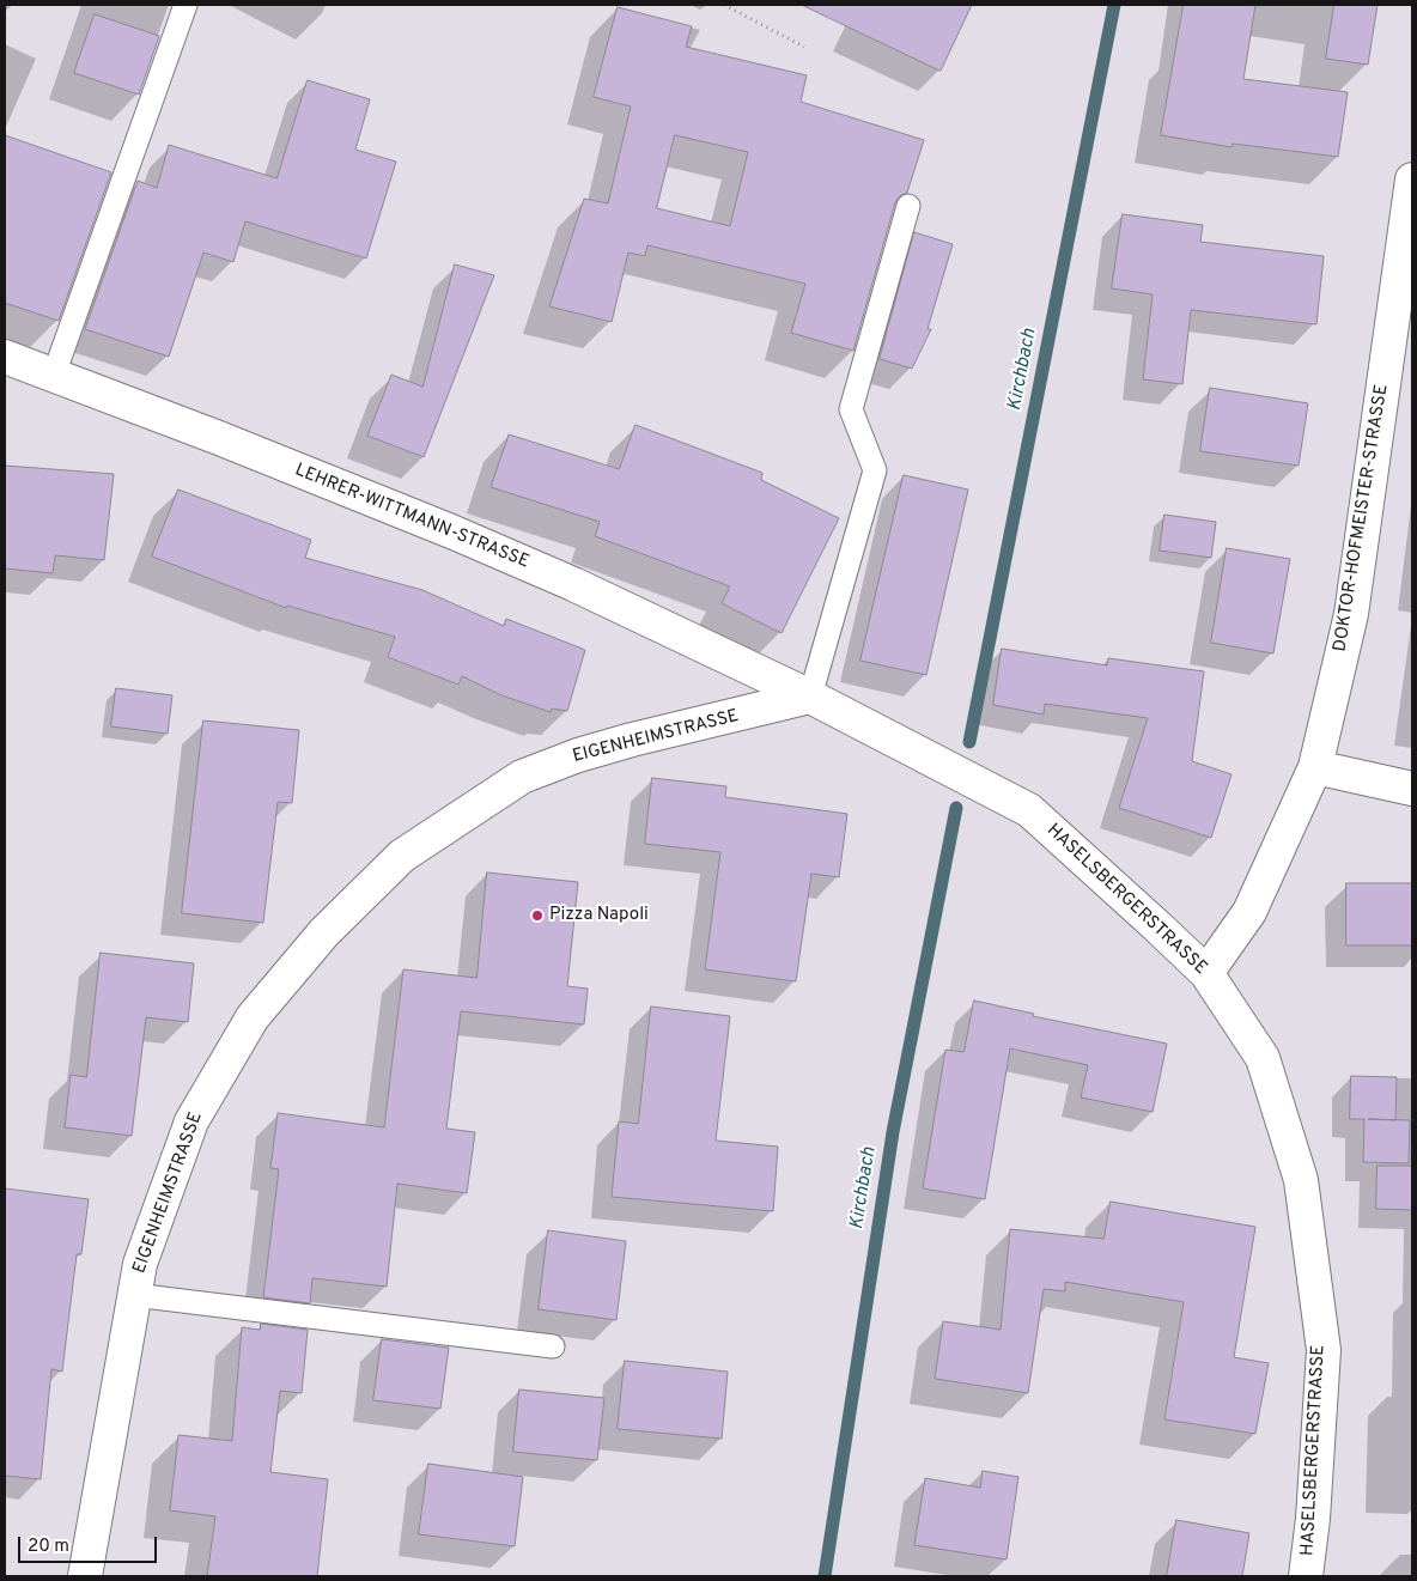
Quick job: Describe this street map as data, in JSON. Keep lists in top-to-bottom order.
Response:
{
  "streets": {
    "street": [
      "LEHRER-WITTMANN-STRASSE",
      "DOKTOR-HOFMEISTER-STRASSE",
      "EIGENHEIMSTRASSE",
      "HASELSBERGERSTRASSE"
    ]
  },
  "crossings": [
    ["LEHRER-WITTMANN-STRASSE", "EIGENHEIMSTRASSE"],
    ["LEHRER-WITTMANN-STRASSE", "HASELSBERGERSTRASSE"],
    ["DOKTOR-HOFMEISTER-STRASSE", "HASELSBERGERSTRASSE"],
    ["EIGENHEIMSTRASSE", "HASELSBERGERSTRASSE"]
  ],
  "water": ["Kirchbach"],
  "places": ["Pizza Napoli"],
  "scale_bar": "20 m"
}
